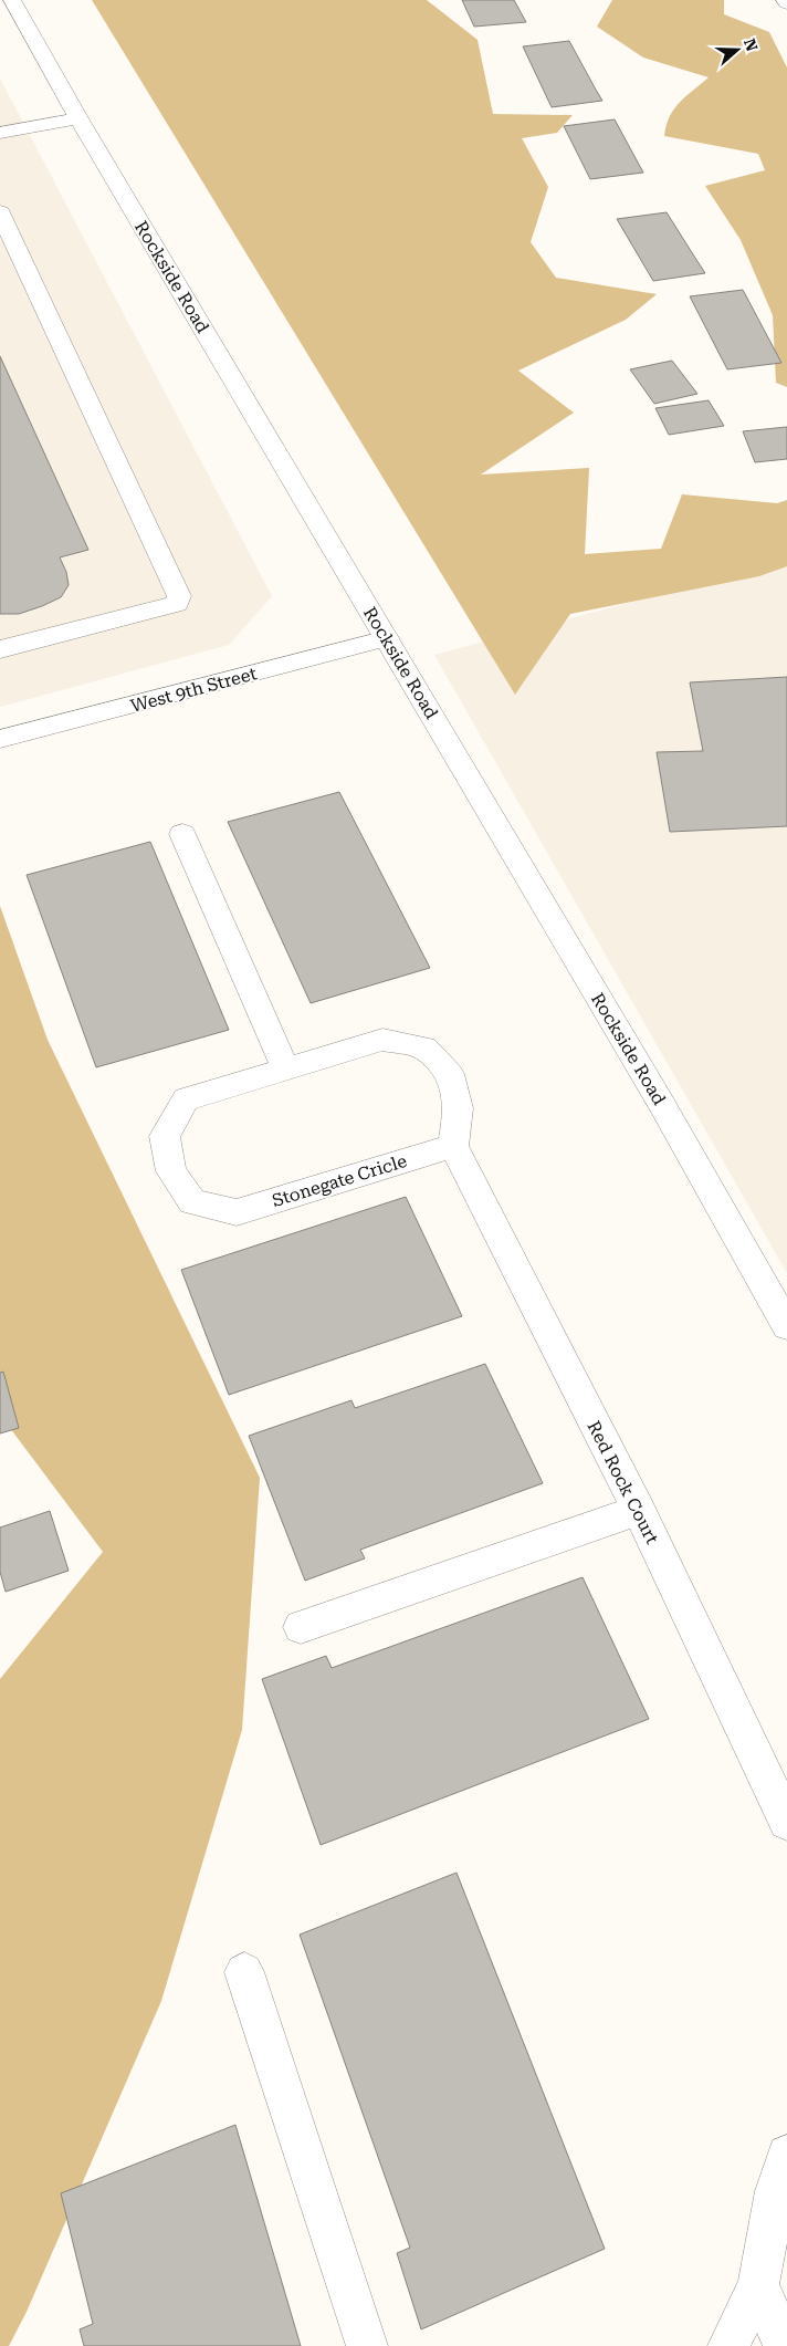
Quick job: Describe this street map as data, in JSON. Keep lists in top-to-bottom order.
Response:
{
  "streets": {
    "main road": [
      "Rockside Road",
      "West 9th Street",
      "Stonegate Cricle",
      "Red Rock Court"
    ]
  },
  "crossings": [
    ["Rockside Road", "West 9th Street"],
    ["Stonegate Cricle", "Red Rock Court"]
  ],
  "north": "right"
}
